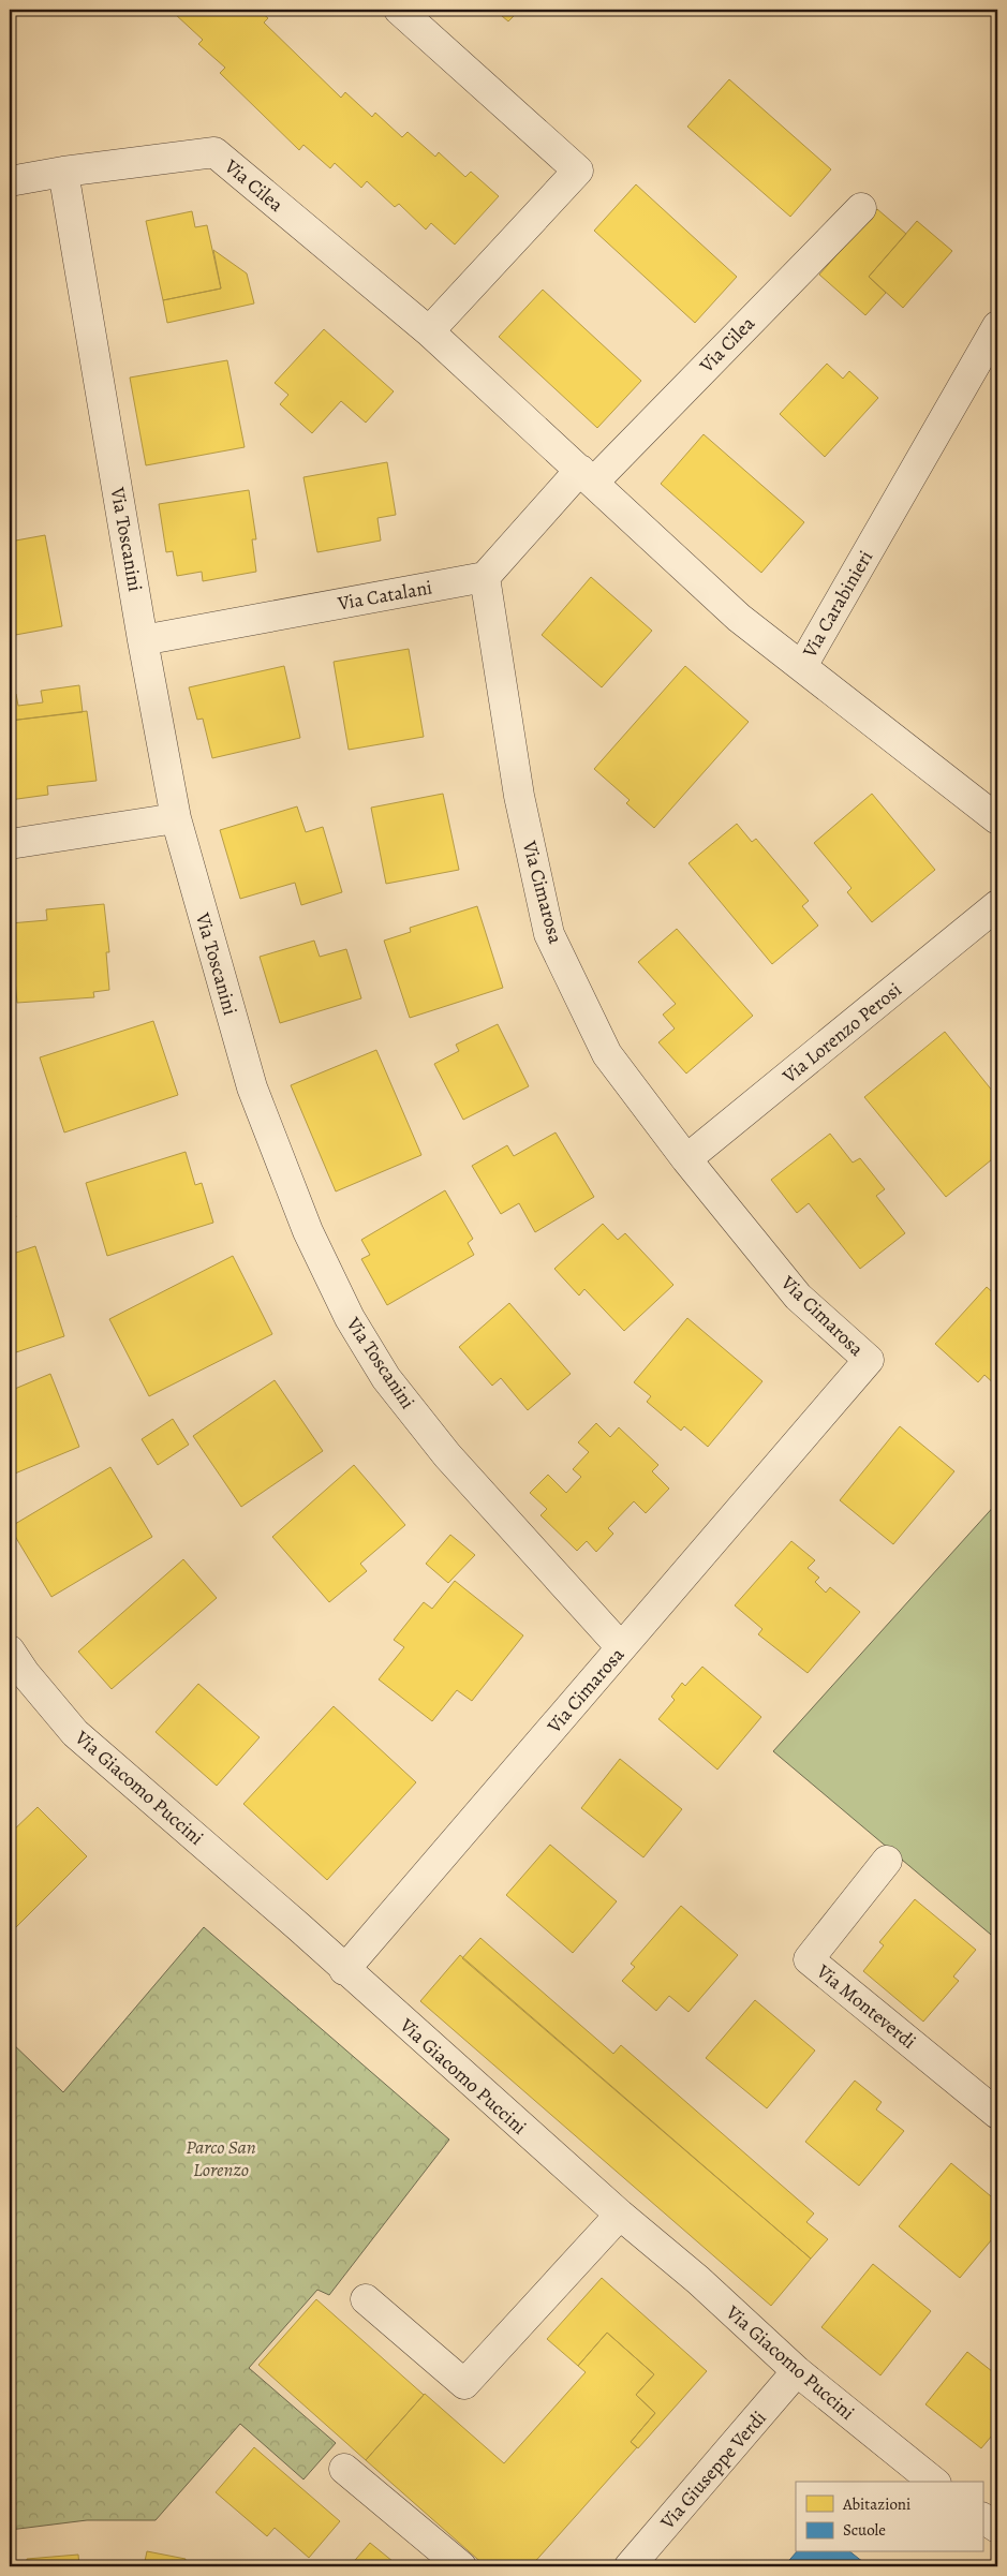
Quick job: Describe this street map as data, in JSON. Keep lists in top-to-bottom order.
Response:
{
  "streets": {
    "street": [
      "Via Cilea",
      "Via Toscanini",
      "Via Catalani",
      "Via Carabinieri",
      "Via Cimarosa",
      "Via Lorenzo Perosi",
      "Via Giacomo Puccini",
      "Via Monteverdi",
      "Via Giuseppe Verdi"
    ]
  },
  "crossings": [
    ["Via Cilea", "Via Toscanini"],
    ["Via Cilea", "Via Carabinieri"],
    ["Via Toscanini", "Via Catalani"],
    ["Via Toscanini", "Via Cimarosa"],
    ["Via Catalani", "Via Cimarosa"],
    ["Via Cimarosa", "Via Lorenzo Perosi"],
    ["Via Cimarosa", "Via Giacomo Puccini"],
    ["Via Giacomo Puccini", "Via Giuseppe Verdi"]
  ],
  "parks": ["Parco San Lorenzo"],
  "legend": ["Abitazioni", "Scuole"]
}
